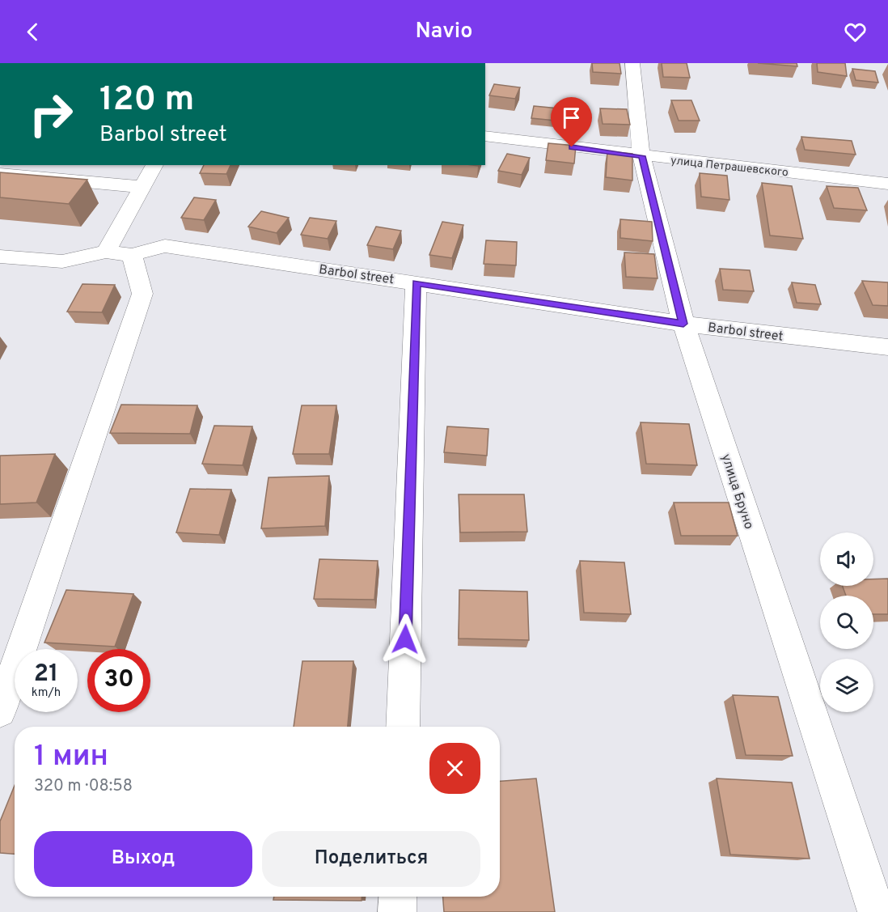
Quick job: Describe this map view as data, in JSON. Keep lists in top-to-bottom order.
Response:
{
  "streets": {
    "street": ["улица Петрашевского", "Barbol street", "улица Бруно"]
  },
  "crossings": [
    ["улица Петрашевского", "улица Бруно"],
    ["Barbol street", "улица Бруно"]
  ],
  "page": {
    "header": "Navio",
    "turn": ["120 m", "Barbol street"],
    "speed": "21 km/h",
    "limit": "30",
    "heading": ["1 мин", "320 m · 08:58"],
    "buttons": ["Выход", "Поделиться"]
  }
}
